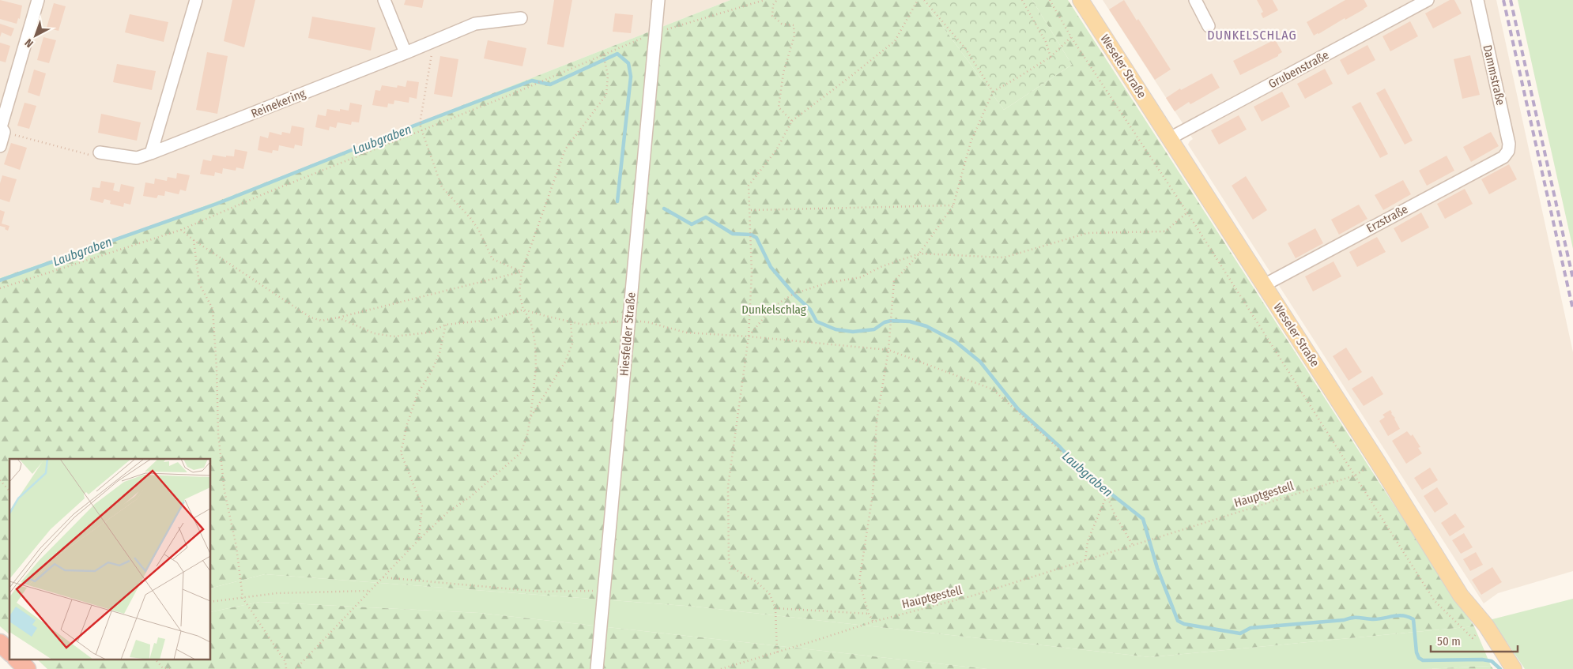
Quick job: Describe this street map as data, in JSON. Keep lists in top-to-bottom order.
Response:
{
  "streets": {
    "main road": ["Weseler Straße"],
    "street": [
      "Grubenstraße",
      "Dammstraße",
      "Reinekering",
      "Erzstraße",
      "Hiesfelder Straße"
    ],
    "path": ["Hauptgestell"]
  },
  "crossings": [
    ["Weseler Straße", "Grubenstraße"],
    ["Weseler Straße", "Erzstraße"],
    ["Weseler Straße", "Hauptgestell"],
    ["Dammstraße", "Erzstraße"]
  ],
  "districts": ["DUNKELSCHLAG"],
  "water": ["Laubgraben"],
  "parks": ["Dunkelschlag"],
  "scale_bar": "50 m",
  "north": "bottom left"
}
